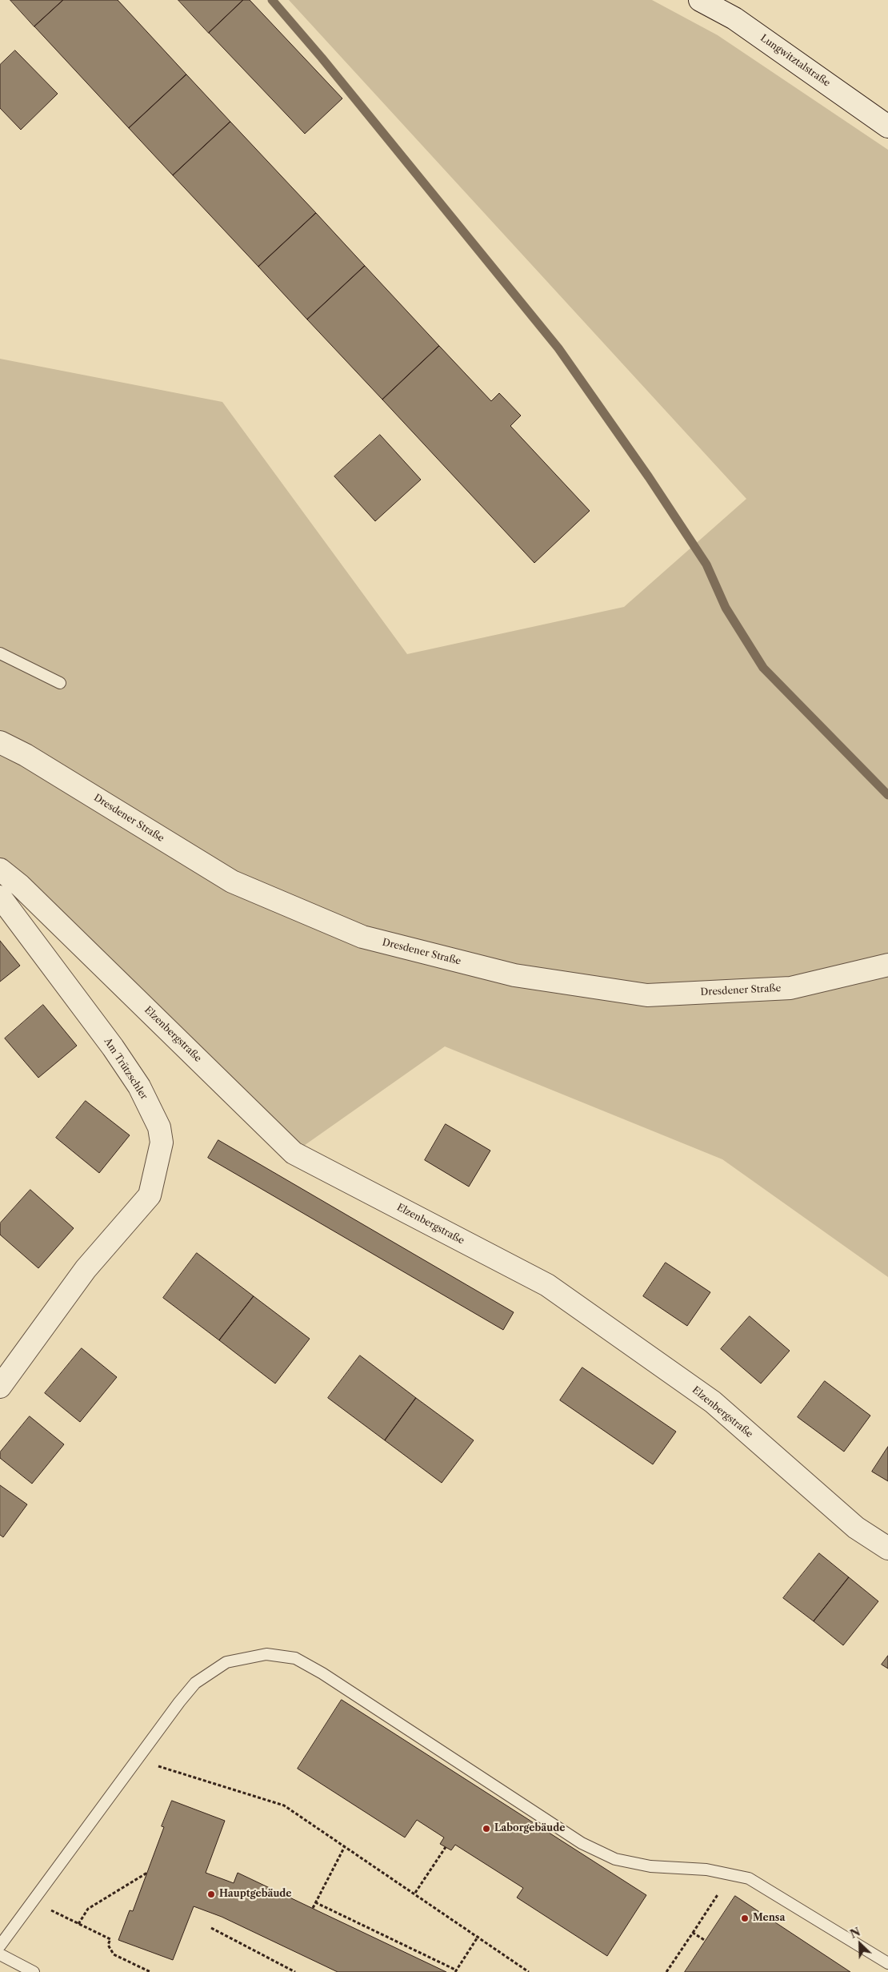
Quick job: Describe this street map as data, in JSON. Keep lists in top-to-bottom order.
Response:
{
  "streets": {
    "street": [
      "Lungwitztalstraße",
      "Dresdener Straße",
      "Elzenbergstraße",
      "Am Trützschler"
    ]
  },
  "places": ["Laborgebäude", "Hauptgebäude", "Mensa"],
  "north": "top left"
}
